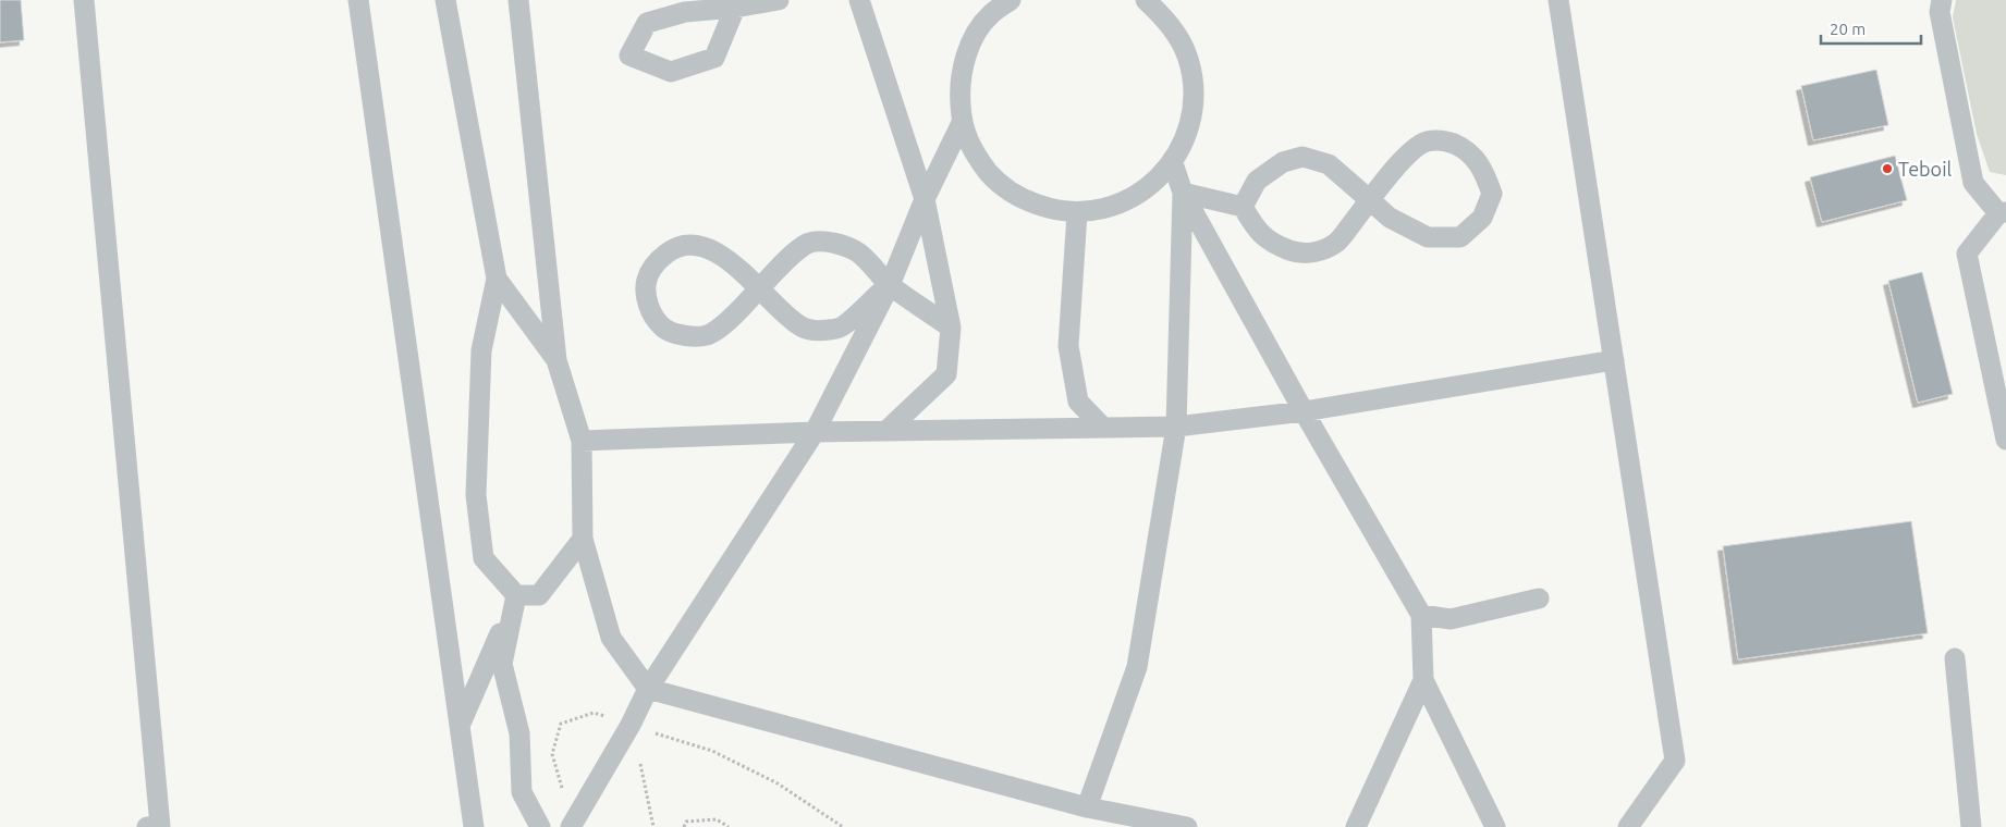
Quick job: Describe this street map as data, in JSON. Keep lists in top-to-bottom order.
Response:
{
  "places": ["Teboil"],
  "scale_bar": "20 m"
}
